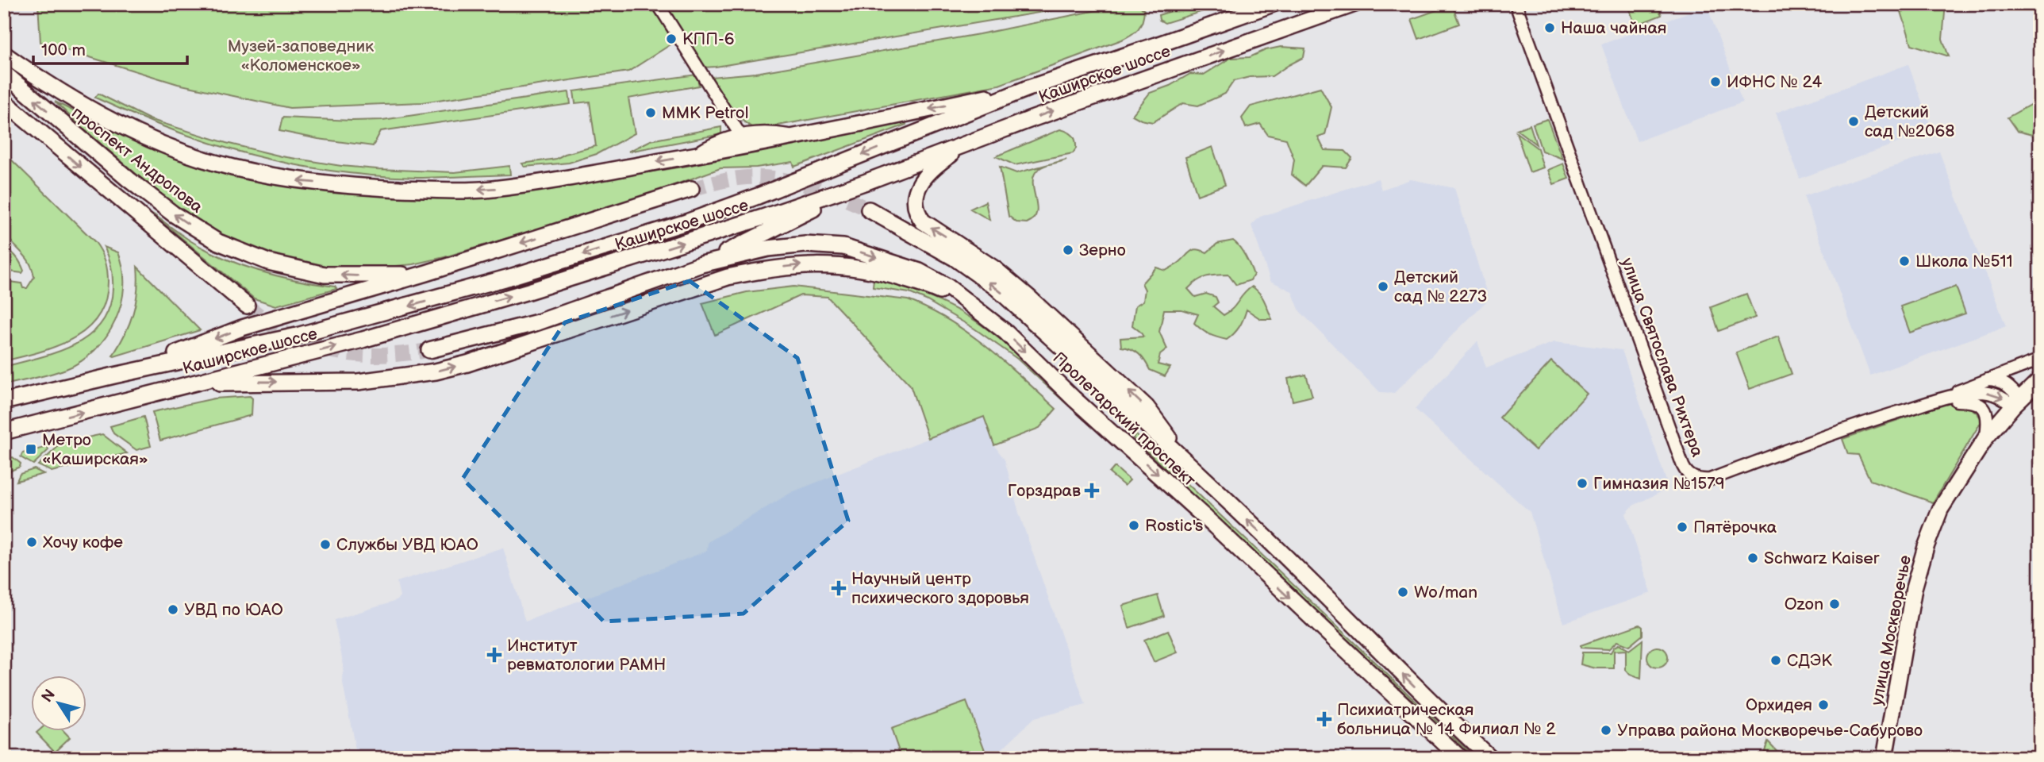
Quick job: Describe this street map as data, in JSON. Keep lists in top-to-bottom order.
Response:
{
  "streets": {
    "main road": [
      "Каширское шоссе",
      "проспект Андропова",
      "Пролетарский проспект",
      "улица Москворечье"
    ],
    "street": ["улица Святослава Рихтера"]
  },
  "crossings": [
    ["Каширское шоссе", "проспект Андропова"]
  ],
  "parks": ["Музей-заповедник «Коломенское»"],
  "places": {
    "other": [
      "Наша чайная",
      "КПП-6",
      "ИФНС № 24",
      "ММК Petrol",
      "Детский сад №2068",
      "Зерно",
      "Школа №511",
      "Детский сад № 2273",
      "Гимназия №1579",
      "Rostic's",
      "Пятёрочка",
      "Хочу кофе",
      "Службы УВД ЮАО",
      "Schwarz Kaiser",
      "Wo/man",
      "Ozon",
      "УВД по ЮАО",
      "СДЭК",
      "Орхидея",
      "Управа района Москворечье-Сабурово"
    ],
    "transit": ["Метро «Каширская»"],
    "health": [
      "Горздрав",
      "Научный центр психического здоровья",
      "Институт ревматологии РАМН",
      "Психиатрическая больница № 14 Филиал № 2"
    ]
  },
  "scale_bar": "100 m",
  "north": "top left"
}
